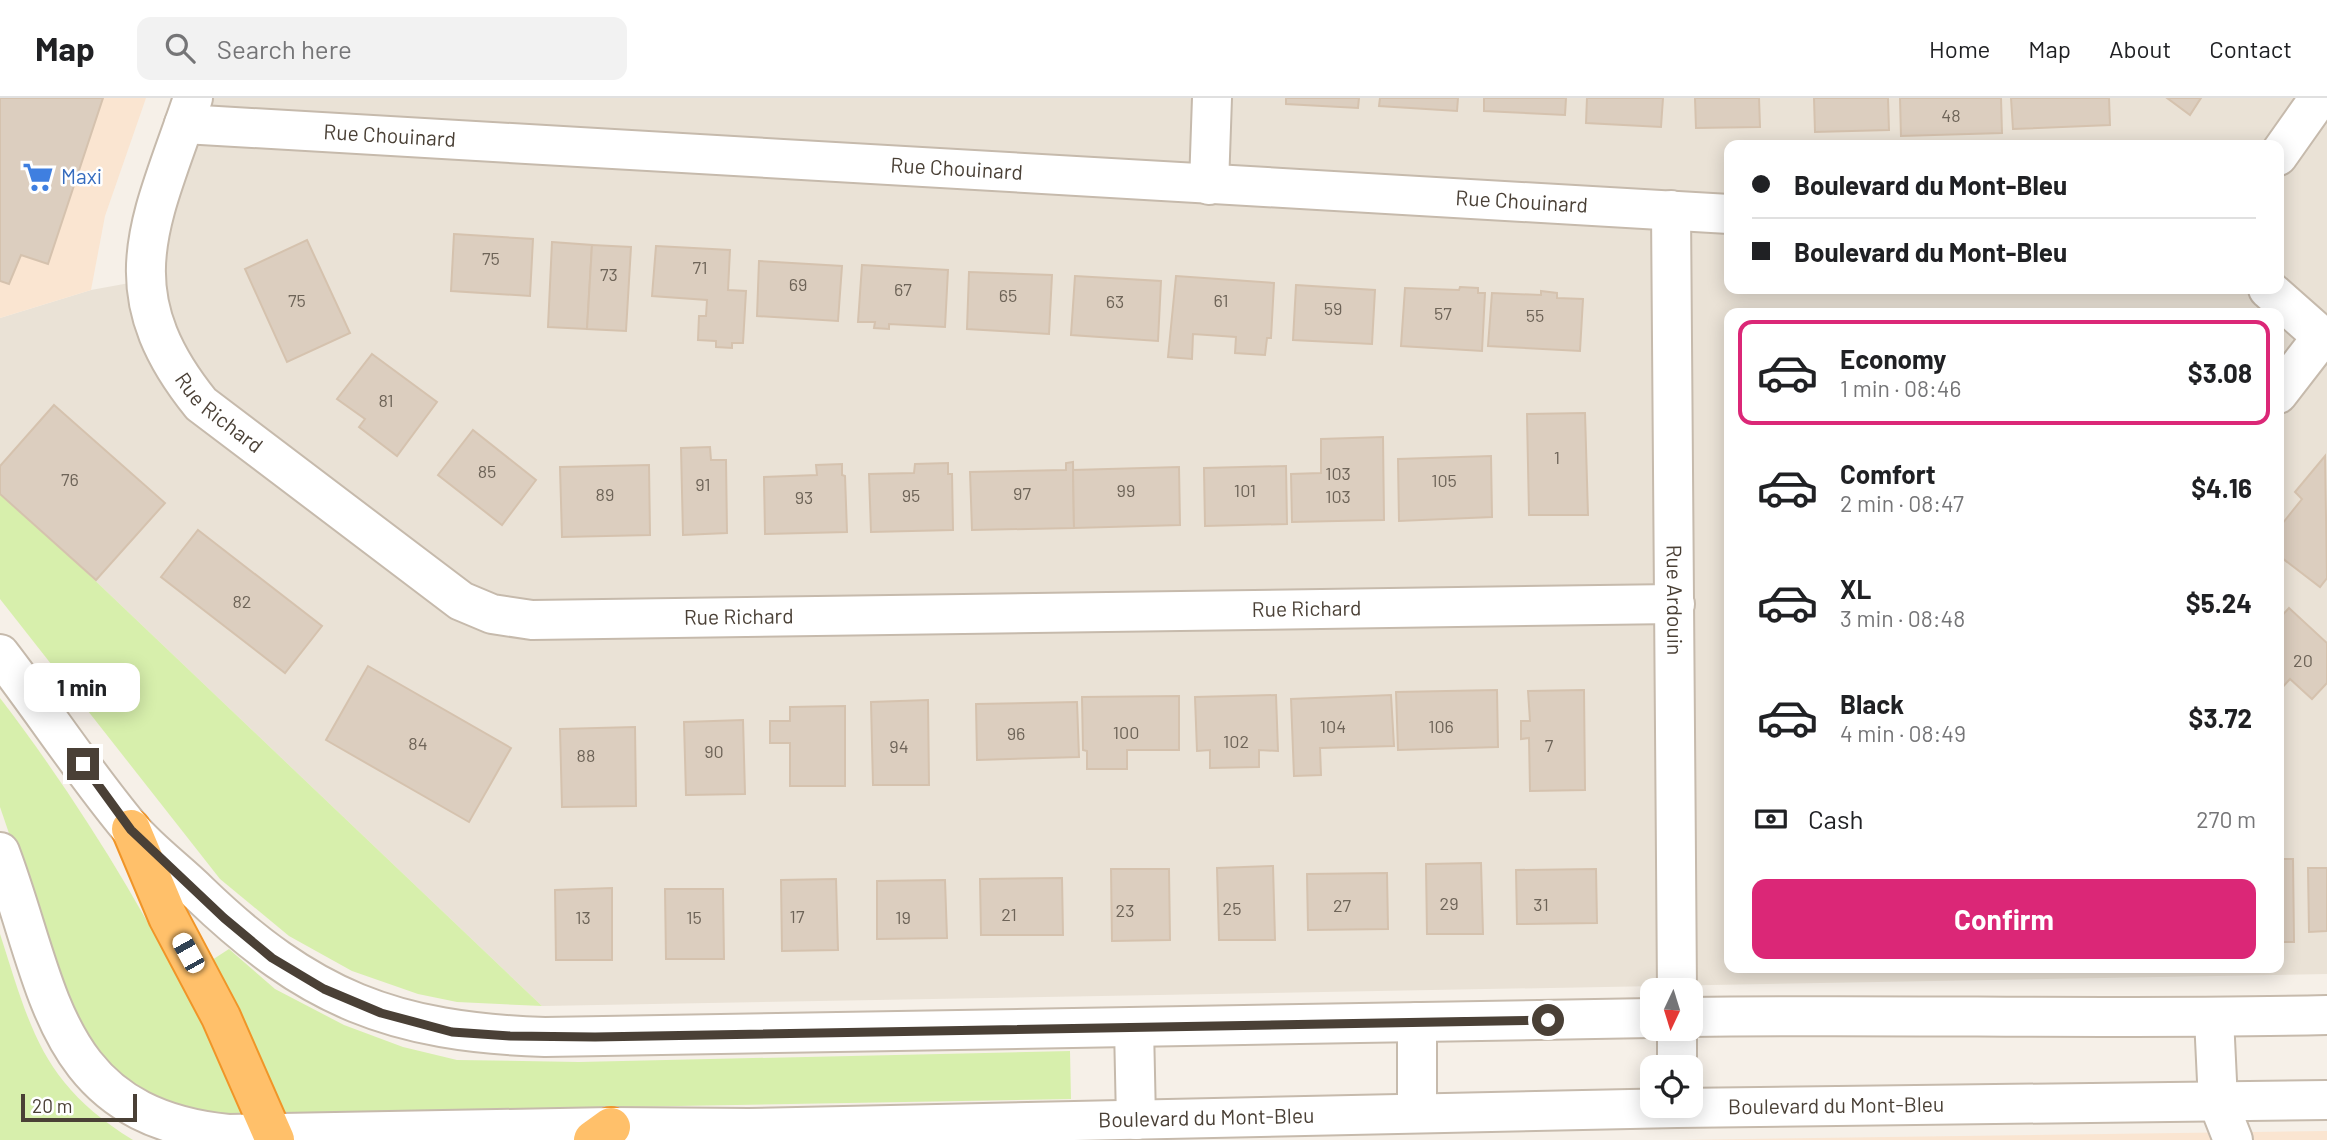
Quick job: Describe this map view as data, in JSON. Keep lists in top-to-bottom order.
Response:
{
  "streets": {
    "street": [
      "Rue Chouinard",
      "Rue Richard",
      "Rue Ardouin",
      "Boulevard du Mont-Bleu"
    ]
  },
  "crossings": [
    ["Rue Chouinard", "Rue Richard"],
    ["Rue Chouinard", "Rue Ardouin"],
    ["Rue Richard", "Rue Ardouin"]
  ],
  "places": {
    "supermarket": ["Maxi"]
  },
  "house_numbers": [
    "48",
    "75",
    "71",
    "73",
    "69",
    "67",
    "65",
    "75",
    "61",
    "63",
    "59",
    "57",
    "55",
    "81",
    "1",
    "85",
    "103",
    "76",
    "105",
    "91",
    "99",
    "101",
    "97",
    "89",
    "95",
    "103",
    "93",
    "82",
    "20",
    "104",
    "106",
    "100",
    "96",
    "102",
    "84",
    "7",
    "94",
    "90",
    "88",
    "29",
    "31",
    "27",
    "25",
    "23",
    "21",
    "17",
    "13",
    "15",
    "19"
  ],
  "scale_bar": "20 m",
  "north": "bottom",
  "page": {
    "header": "Map",
    "search": "Search here",
    "nav": [
      "Home",
      "Map",
      "About",
      "Contact"
    ],
    "banner": ["Boulevard du Mont-Bleu", "Boulevard du Mont-Bleu"],
    "list": [
      {
        "name": "Economy",
        "note": "1 min · 08:46",
        "value": "$3.08"
      },
      {
        "name": "Comfort",
        "note": "2 min · 08:47",
        "value": "$4.16"
      },
      {
        "name": "XL",
        "note": "3 min · 08:48",
        "value": "$5.24"
      },
      {
        "name": "Black",
        "note": "4 min · 08:49",
        "value": "$3.72"
      }
    ],
    "bubble": "1 min",
    "pay": ["Cash", "270 m"],
    "buttons": "Confirm",
    "scale": "20 m"
  }
}
